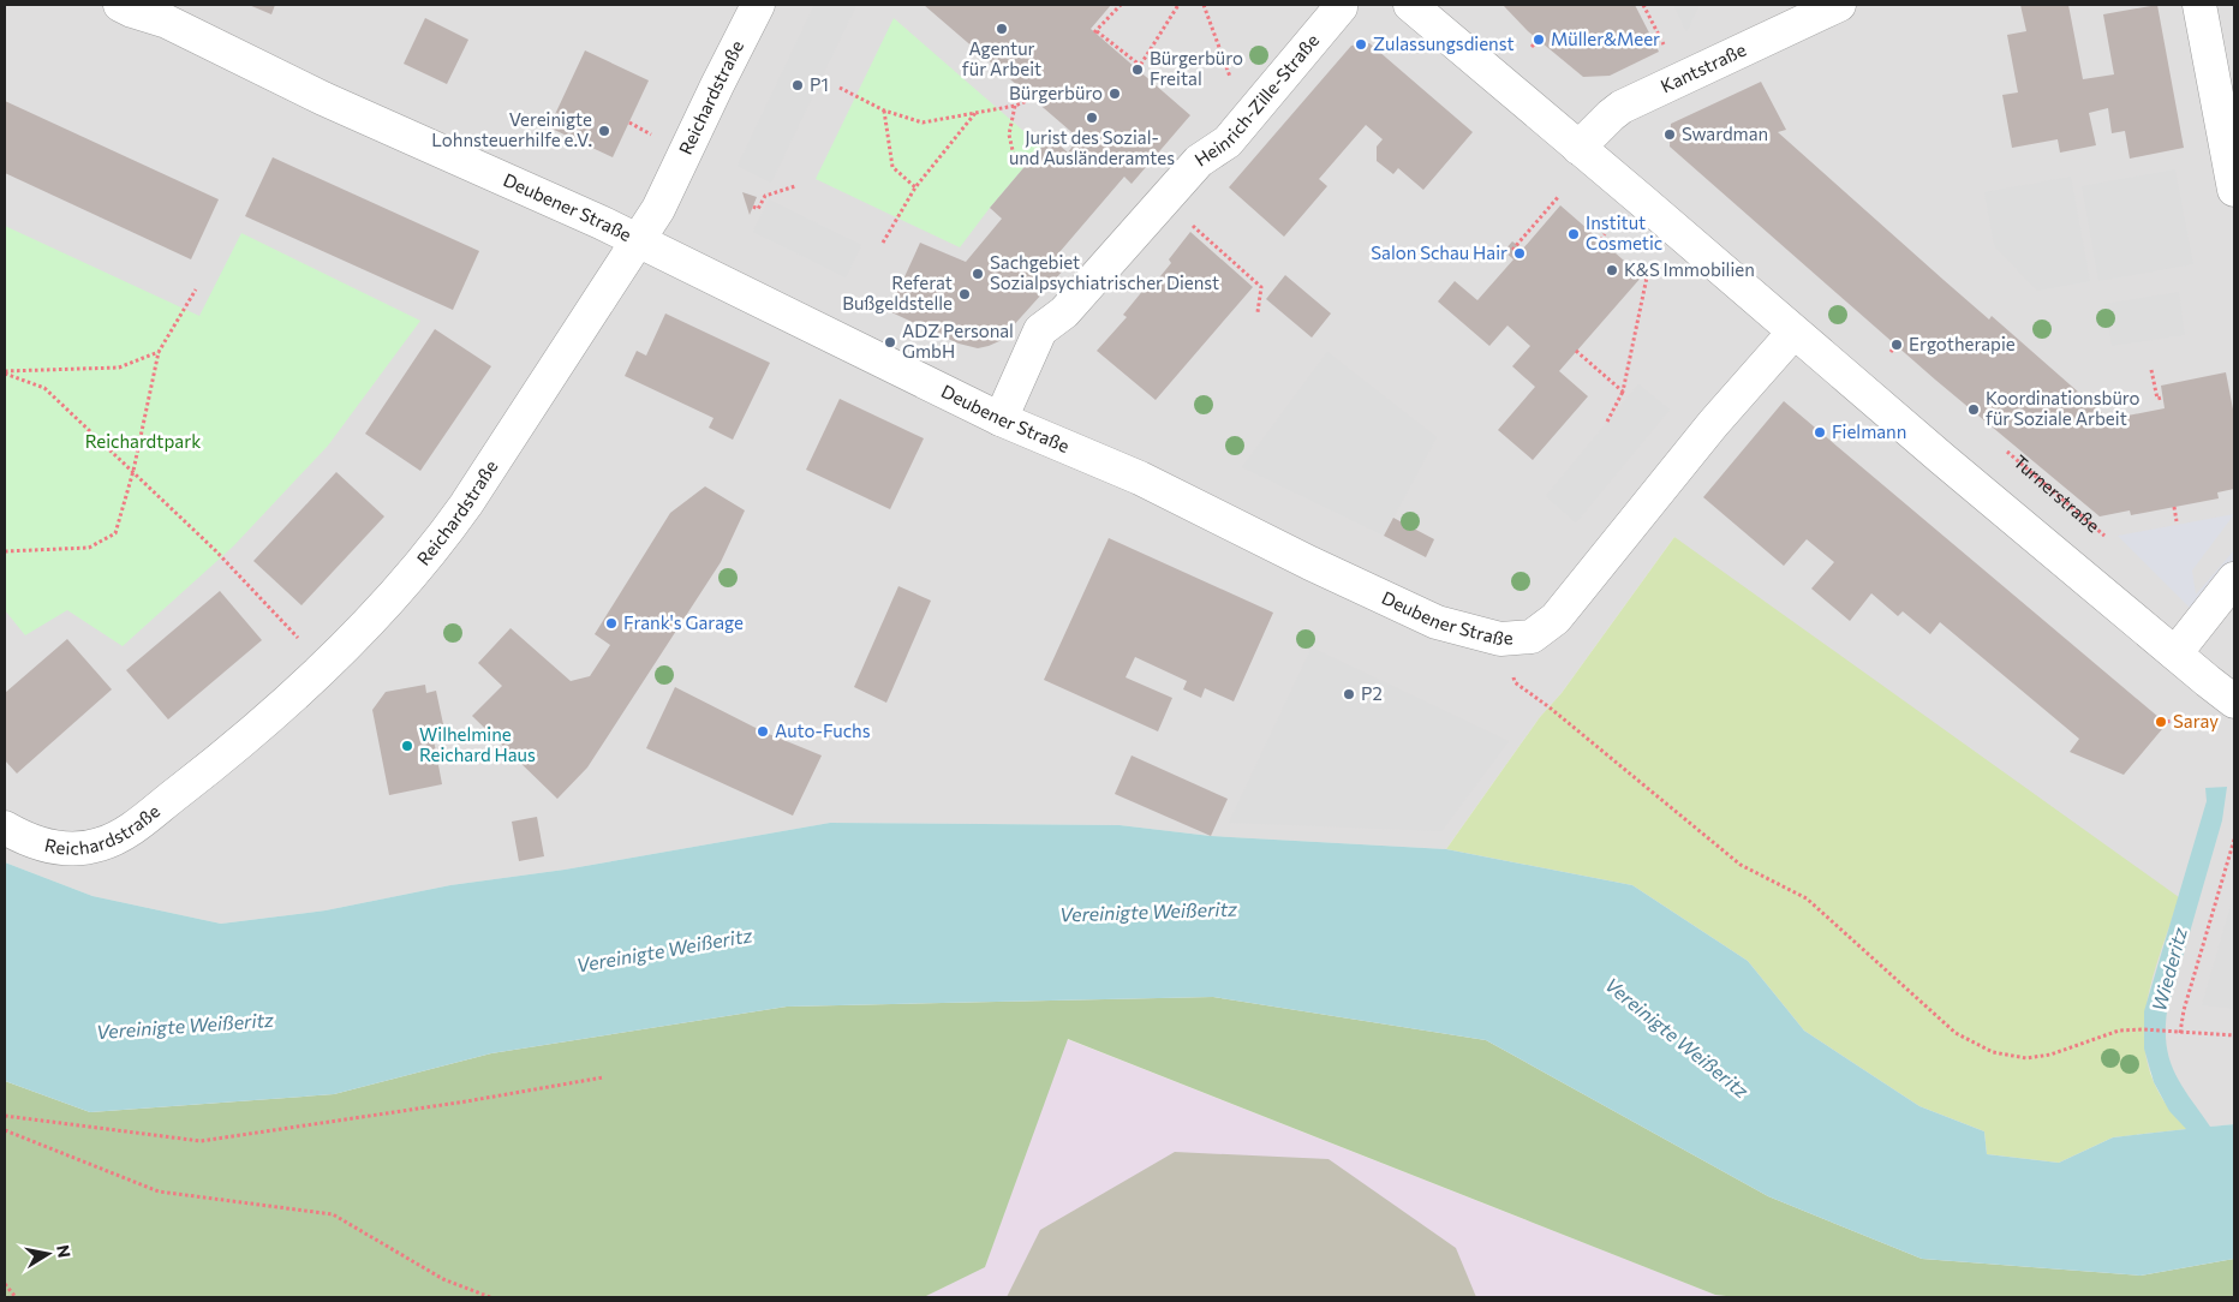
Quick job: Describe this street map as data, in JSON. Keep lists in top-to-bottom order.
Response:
{
  "streets": {
    "street": [
      "Kantstraße",
      "Reichardstraße",
      "Heinrich-Zille-Straße",
      "Deubener Straße"
    ],
    "path": ["Turnerstraße"]
  },
  "crossings": [
    ["Reichardstraße", "Deubener Straße"],
    ["Heinrich-Zille-Straße", "Deubener Straße"]
  ],
  "water": ["Vereinigte Weißeritz", "Wiederitz"],
  "parks": ["Reichardtpark"],
  "places": [
    "Agentur für Arbeit",
    "Müller&Meer",
    "Zulassungsdienst",
    "Bürgerbüro Freital",
    "P1",
    "Bürgerbüro",
    "Jurist des Sozial- und Ausländeramtes",
    "Vereinigte Lohnsteuerhilfe e.V.",
    "Swardman",
    "Institut Cosmetic",
    "Salon Schau Hair",
    "K&S Immobilien",
    "Sachgebiet Sozialpsychiatrischer Dienst",
    "Referat Bußgeldstelle",
    "ADZ Personal GmbH",
    "Ergotherapie",
    "Koordinationsbüro für Soziale Arbeit",
    "Fielmann",
    "Frank's Garage",
    "P2",
    "Saray",
    "Auto-Fuchs",
    "Wilhelmine Reichard Haus"
  ],
  "north": "right"
}
